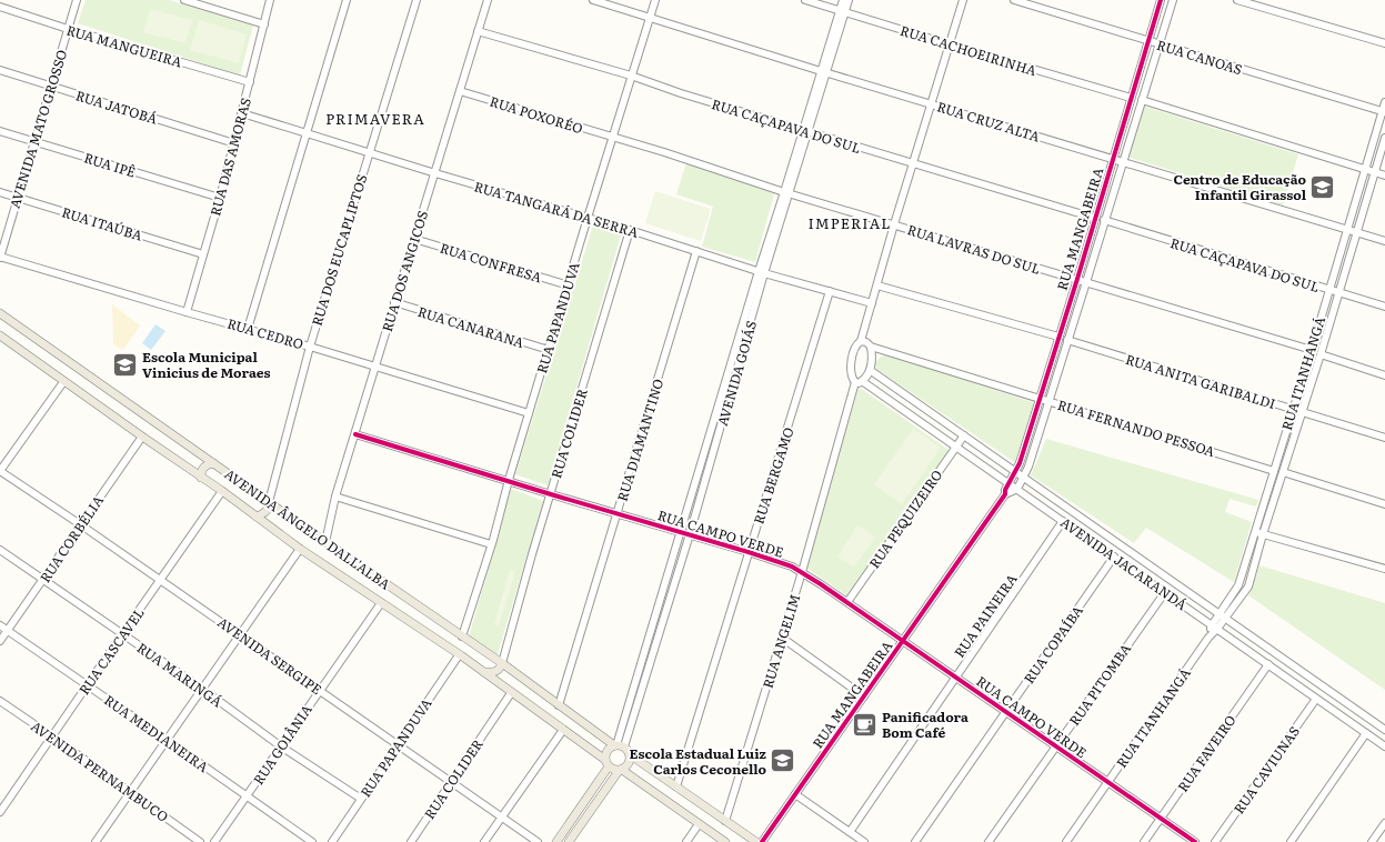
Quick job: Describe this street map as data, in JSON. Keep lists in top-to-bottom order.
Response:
{
  "streets": {
    "main road": ["AVENIDA ÂNGELO DALL'ALBA"],
    "street": [
      "RUA MANGUEIRA",
      "RUA CACHOEIRINHA",
      "RUA CANOAS",
      "RUA JATOBÁ",
      "RUA POXORÉO",
      "RUA CRUZ ALTA",
      "RUA CAÇAPAVA DO SUL",
      "AVENIDA MATO GROSSO",
      "RUA DAS AMORAS",
      "RUA IPÊ",
      "RUA TANGARÁ DA SERRA",
      "RUA ITAÚBA",
      "RUA MANGABEIRA",
      "RUA LAVRAS DO SUL",
      "RUA DOS EUCAPLIPTOS",
      "RUA CONFRESA",
      "RUA DOS ANGICOS",
      "RUA PAPANDUVA",
      "RUA CANARANA",
      "RUA CEDRO",
      "AVENIDA GOIÁS",
      "RUA ITANHANGÁ",
      "RUA ANITA GARIBALDI",
      "RUA FERNANDO PESSOA",
      "RUA COLIDER",
      "RUA DIAMANTINO",
      "RUA BERGAMO",
      "RUA PEQUIZEIRO",
      "RUA CAMPO VERDE",
      "RUA CORBÉLIA",
      "AVENIDA JACARANDÁ",
      "RUA PAINEIRA",
      "RUA ANGELIM",
      "RUA COPAÍBA",
      "RUA CASCAVEL",
      "AVENIDA SERGIPE",
      "RUA MARINGÁ",
      "RUA PITOMBA",
      "RUA MEDIANEIRA",
      "RUA GOIÂNIA",
      "RUA FAVEIRO",
      "RUA CAVIUNAS",
      "AVENIDA PERNAMBUCO"
    ]
  },
  "crossings": [
    ["RUA MANGUEIRA", "AVENIDA MATO GROSSO"],
    ["RUA MANGUEIRA", "RUA DAS AMORAS"],
    ["RUA CACHOEIRINHA", "RUA MANGABEIRA"],
    ["RUA CACHOEIRINHA", "AVENIDA GOIÁS"],
    ["RUA CANOAS", "RUA MANGABEIRA"],
    ["RUA CANOAS", "RUA ITANHANGÁ"],
    ["RUA JATOBÁ", "AVENIDA MATO GROSSO"],
    ["RUA JATOBÁ", "RUA DAS AMORAS"],
    ["RUA POXORÉO", "RUA LAVRAS DO SUL"],
    ["RUA POXORÉO", "RUA DOS ANGICOS"],
    ["RUA POXORÉO", "RUA PAPANDUVA"],
    ["RUA CRUZ ALTA", "RUA MANGABEIRA"],
    ["RUA CRUZ ALTA", "RUA PAPANDUVA"],
    ["RUA CRUZ ALTA", "AVENIDA GOIÁS"],
    ["RUA CRUZ ALTA", "RUA ITANHANGÁ"],
    ["RUA CAÇAPAVA DO SUL", "RUA MANGABEIRA"],
    ["RUA CAÇAPAVA DO SUL", "RUA DOS ANGICOS"],
    ["RUA CAÇAPAVA DO SUL", "RUA PAPANDUVA"],
    ["RUA CAÇAPAVA DO SUL", "AVENIDA GOIÁS"],
    ["RUA CAÇAPAVA DO SUL", "RUA ITANHANGÁ"],
    ["AVENIDA MATO GROSSO", "RUA IPÊ"],
    ["AVENIDA MATO GROSSO", "RUA ITAÚBA"],
    ["AVENIDA MATO GROSSO", "RUA CEDRO"],
    ["RUA DAS AMORAS", "RUA IPÊ"],
    ["RUA DAS AMORAS", "RUA TANGARÁ DA SERRA"],
    ["RUA DAS AMORAS", "RUA ITAÚBA"],
    ["RUA DAS AMORAS", "RUA CEDRO"],
    ["RUA TANGARÁ DA SERRA", "RUA DOS EUCAPLIPTOS"],
    ["RUA TANGARÁ DA SERRA", "RUA DOS ANGICOS"],
    ["RUA TANGARÁ DA SERRA", "RUA PAPANDUVA"],
    ["RUA TANGARÁ DA SERRA", "AVENIDA GOIÁS"],
    ["RUA TANGARÁ DA SERRA", "RUA COLIDER"],
    ["RUA TANGARÁ DA SERRA", "RUA DIAMANTINO"],
    ["RUA TANGARÁ DA SERRA", "RUA BERGAMO"],
    ["RUA MANGABEIRA", "RUA LAVRAS DO SUL"],
    ["RUA MANGABEIRA", "RUA ANITA GARIBALDI"],
    ["RUA MANGABEIRA", "RUA FERNANDO PESSOA"],
    ["RUA MANGABEIRA", "RUA CAMPO VERDE"],
    ["RUA MANGABEIRA", "AVENIDA JACARANDÁ"],
    ["RUA LAVRAS DO SUL", "RUA PAPANDUVA"],
    ["RUA LAVRAS DO SUL", "AVENIDA GOIÁS"],
    ["RUA LAVRAS DO SUL", "RUA ITANHANGÁ"],
    ["RUA DOS EUCAPLIPTOS", "RUA CEDRO"],
    ["RUA DOS EUCAPLIPTOS", "AVENIDA ÂNGELO DALL'ALBA"],
    ["RUA CONFRESA", "RUA DOS ANGICOS"],
    ["RUA CONFRESA", "RUA PAPANDUVA"],
    ["RUA DOS ANGICOS", "RUA CANARANA"],
    ["RUA DOS ANGICOS", "RUA CEDRO"],
    ["RUA DOS ANGICOS", "AVENIDA ÂNGELO DALL'ALBA"],
    ["RUA DOS ANGICOS", "RUA CAMPO VERDE"],
    ["RUA PAPANDUVA", "RUA CANARANA"],
    ["RUA PAPANDUVA", "RUA CEDRO"],
    ["RUA PAPANDUVA", "AVENIDA ÂNGELO DALL'ALBA"],
    ["RUA PAPANDUVA", "RUA CAMPO VERDE"],
    ["RUA PAPANDUVA", "AVENIDA SERGIPE"],
    ["RUA PAPANDUVA", "RUA MARINGÁ"],
    ["AVENIDA GOIÁS", "AVENIDA ÂNGELO DALL'ALBA"],
    ["AVENIDA GOIÁS", "RUA CAMPO VERDE"],
    ["RUA ITANHANGÁ", "RUA ANITA GARIBALDI"],
    ["RUA ITANHANGÁ", "RUA FERNANDO PESSOA"],
    ["RUA ITANHANGÁ", "RUA CAMPO VERDE"],
    ["RUA ITANHANGÁ", "AVENIDA JACARANDÁ"],
    ["RUA COLIDER", "AVENIDA ÂNGELO DALL'ALBA"],
    ["RUA COLIDER", "RUA CAMPO VERDE"],
    ["RUA COLIDER", "AVENIDA SERGIPE"],
    ["RUA DIAMANTINO", "AVENIDA ÂNGELO DALL'ALBA"],
    ["RUA DIAMANTINO", "RUA CAMPO VERDE"],
    ["RUA BERGAMO", "RUA CAMPO VERDE"],
    ["RUA PEQUIZEIRO", "RUA CAMPO VERDE"],
    ["RUA PEQUIZEIRO", "AVENIDA JACARANDÁ"],
    ["AVENIDA ÂNGELO DALL'ALBA", "RUA CORBÉLIA"],
    ["AVENIDA ÂNGELO DALL'ALBA", "RUA CASCAVEL"],
    ["AVENIDA ÂNGELO DALL'ALBA", "RUA GOIÂNIA"],
    ["RUA CAMPO VERDE", "RUA PAINEIRA"],
    ["RUA CAMPO VERDE", "RUA ANGELIM"],
    ["RUA CAMPO VERDE", "RUA COPAÍBA"],
    ["RUA CAMPO VERDE", "RUA PITOMBA"],
    ["RUA CAMPO VERDE", "RUA FAVEIRO"],
    ["RUA CORBÉLIA", "AVENIDA SERGIPE"],
    ["RUA CORBÉLIA", "RUA MARINGÁ"],
    ["RUA CORBÉLIA", "RUA MEDIANEIRA"],
    ["AVENIDA JACARANDÁ", "RUA PAINEIRA"],
    ["AVENIDA JACARANDÁ", "RUA ANGELIM"],
    ["AVENIDA JACARANDÁ", "RUA COPAÍBA"],
    ["AVENIDA JACARANDÁ", "RUA PITOMBA"],
    ["AVENIDA JACARANDÁ", "RUA FAVEIRO"],
    ["AVENIDA JACARANDÁ", "RUA CAVIUNAS"],
    ["RUA CASCAVEL", "AVENIDA SERGIPE"],
    ["RUA CASCAVEL", "RUA MARINGÁ"],
    ["RUA CASCAVEL", "RUA MEDIANEIRA"],
    ["RUA CASCAVEL", "AVENIDA PERNAMBUCO"],
    ["AVENIDA SERGIPE", "RUA GOIÂNIA"],
    ["RUA MARINGÁ", "RUA GOIÂNIA"],
    ["RUA MEDIANEIRA", "RUA GOIÂNIA"]
  ],
  "districts": ["PRIMAVERA", "IMPERIAL"],
  "places": {
    "school or university": ["Centro de Educação Infantil Girassol", "Escola Municipal Vinicius de Moraes", "Escola Estadual Luiz Carlos Ceconello"],
    "cafe": ["Panificadora Bom Café"]
  }
}
